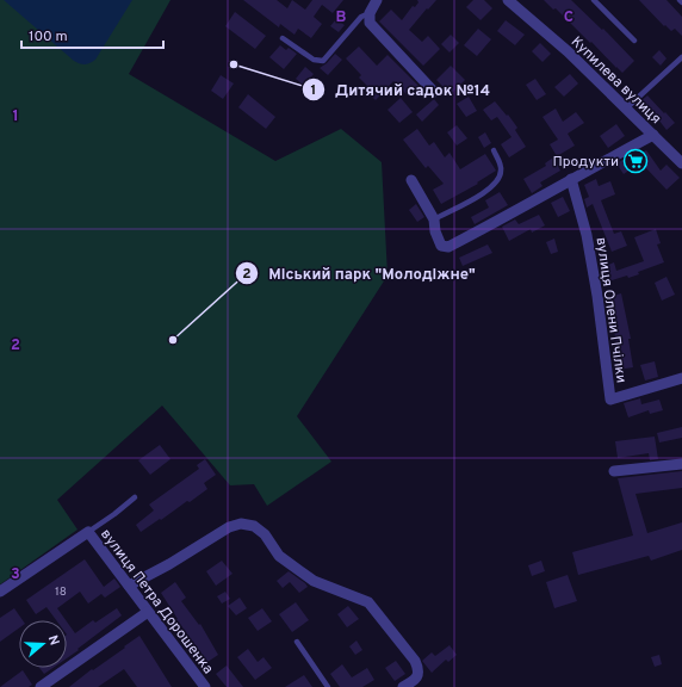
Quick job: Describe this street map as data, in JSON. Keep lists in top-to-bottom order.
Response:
{
  "streets": {
    "street": ["Купилева вулиця", "вулиця Олени Пчілки", "вулиця Петра Дорошенка"]
  },
  "places": {
    "other": ["Дитячий садок №14", "Міський парк \"Молодіжне\""],
    "supermarket": ["Продукти"]
  },
  "house_numbers": ["18"],
  "scale_bar": "100 m",
  "north": "right",
  "grid": {
    "columns": ["B", "C"],
    "rows": ["1", "2", "3"]
  }
}
